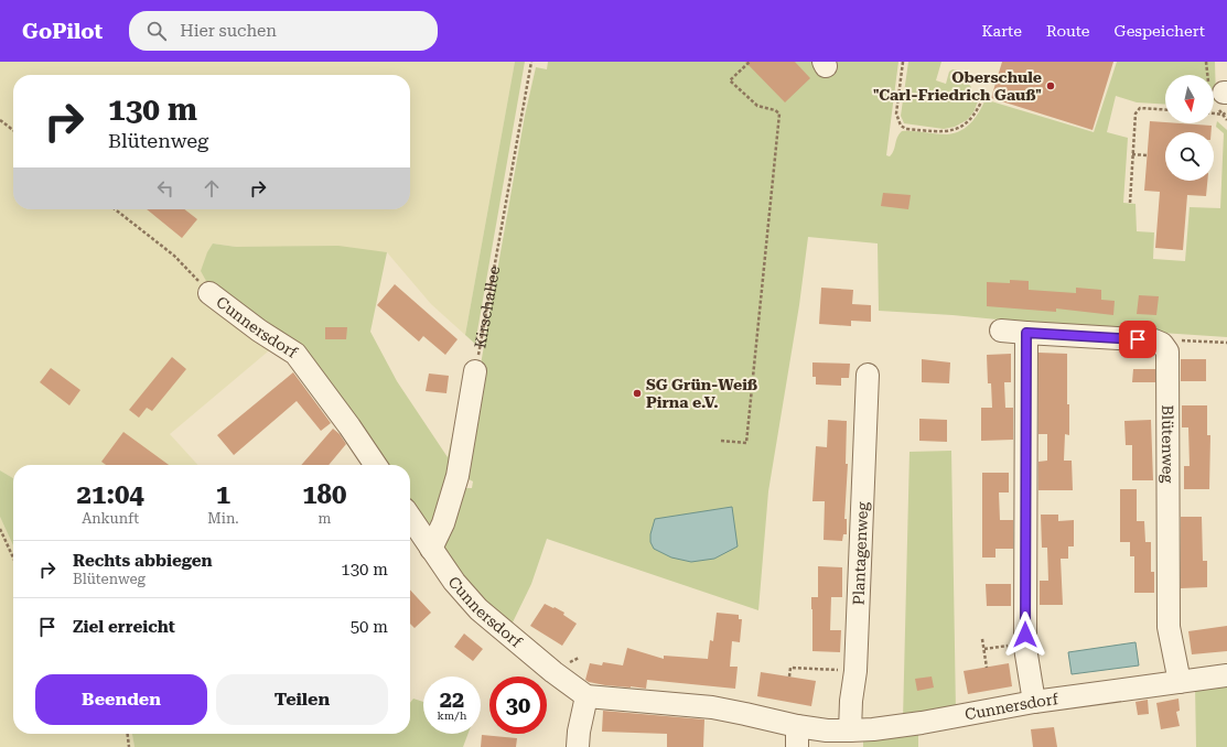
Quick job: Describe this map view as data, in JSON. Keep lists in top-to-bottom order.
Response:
{
  "streets": {
    "street": [
      "Kirschallee",
      "Cunnersdorf",
      "Blütenweg",
      "Plantagenweg"
    ]
  },
  "crossings": [
    ["Kirschallee", "Cunnersdorf"],
    ["Cunnersdorf", "Blütenweg"],
    ["Cunnersdorf", "Plantagenweg"]
  ],
  "places": ["Oberschule \"Carl-Friedrich Gauß\"", "SG Grün-Weiß Pirna e.V."],
  "north": "bottom",
  "page": {
    "header": "GoPilot",
    "search": "Hier suchen",
    "nav": ["Karte", "Route", "Gespeichert"],
    "turn": ["130 m", "Blütenweg"],
    "eta": [
      "21:04",
      "Ankunft",
      "1",
      "Min.",
      "180",
      "m"
    ],
    "list": [
      {
        "name": "Rechts abbiegen",
        "note": "Blütenweg",
        "value": "130 m"
      },
      {
        "name": "Ziel erreicht",
        "value": "50 m"
      }
    ],
    "buttons": ["Beenden", "Teilen"],
    "speed": "22 km/h",
    "limit": "30"
  }
}
